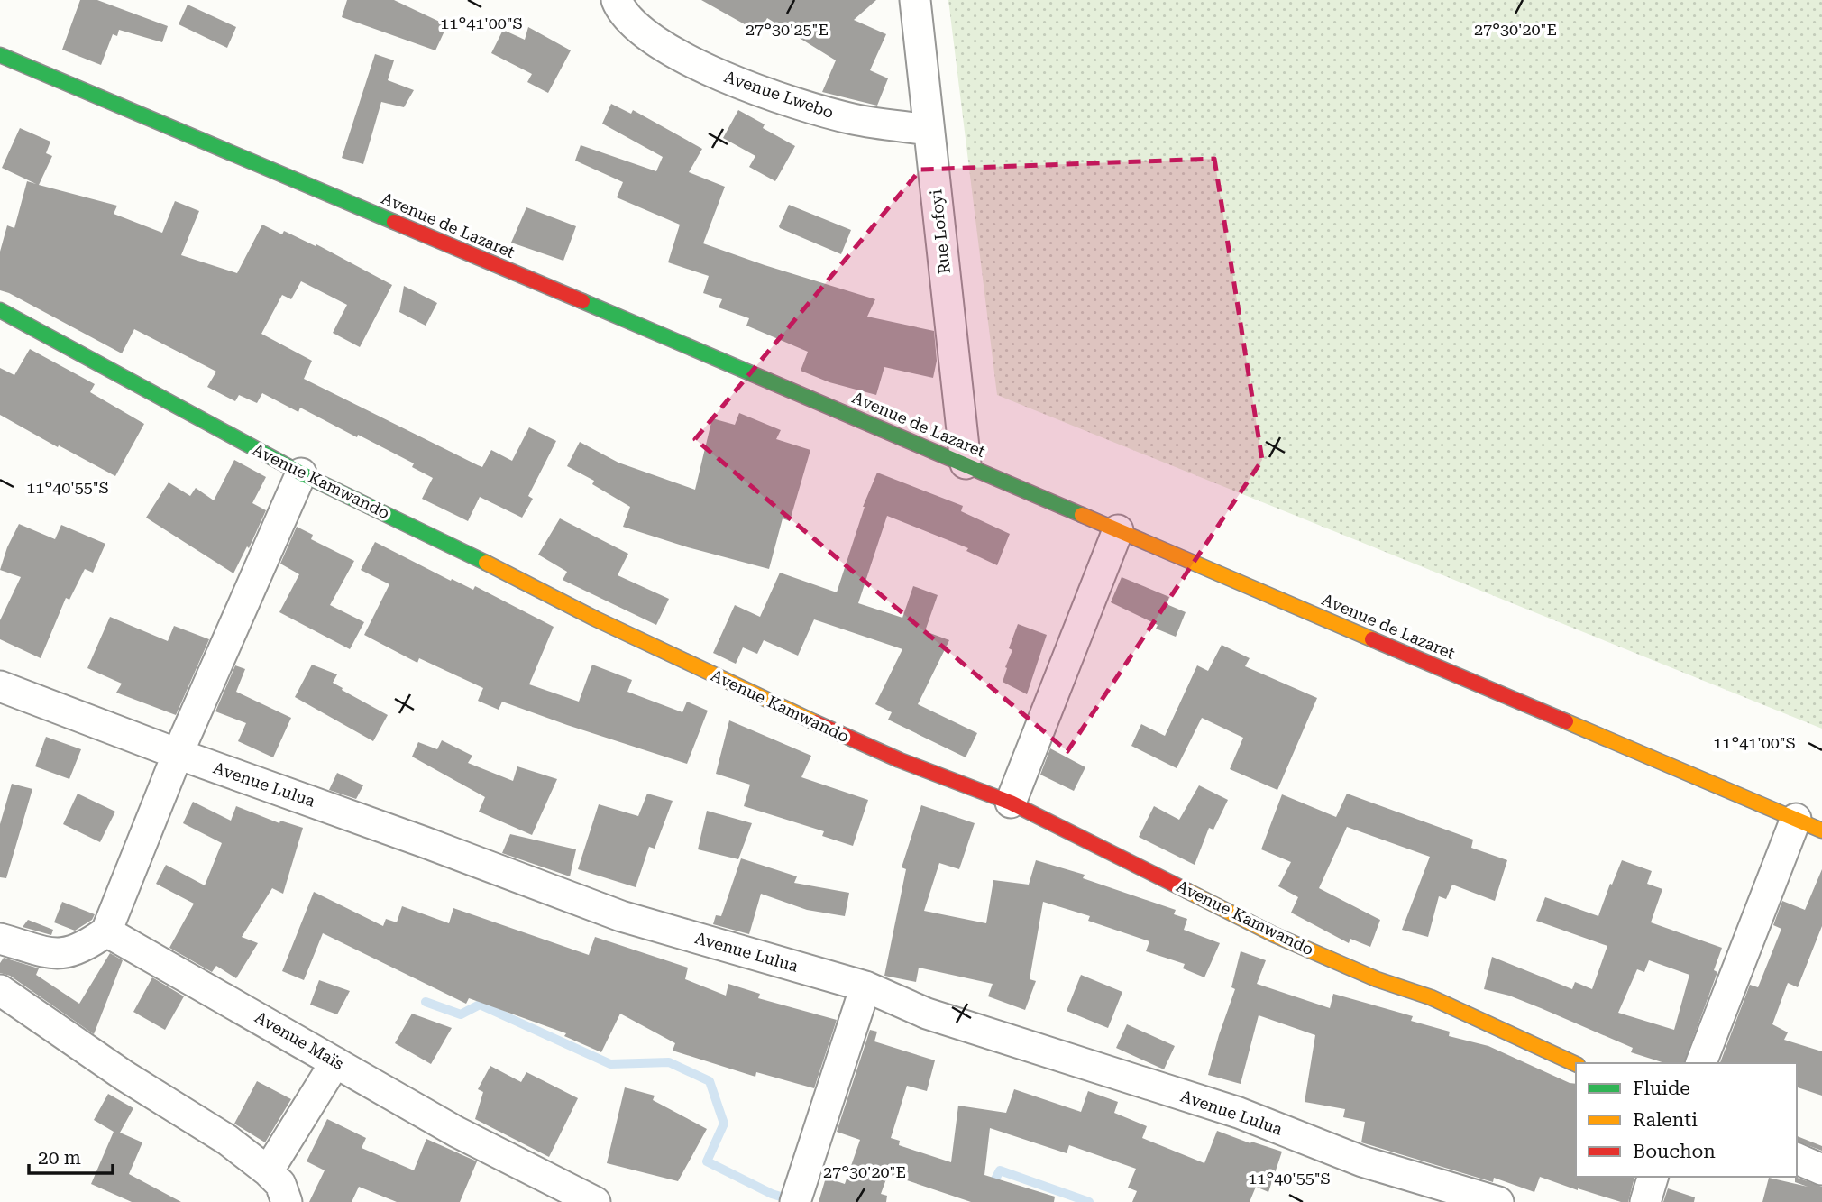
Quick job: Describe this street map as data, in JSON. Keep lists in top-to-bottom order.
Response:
{
  "streets": {
    "street": [
      "Avenue Lwebo",
      "Avenue de Lazaret",
      "Rue Lofoyi",
      "Avenue Kamwando",
      "Avenue Lulua",
      "Avenue Maïs"
    ]
  },
  "crossings": [
    ["Avenue Lwebo", "Rue Lofoyi"],
    ["Avenue de Lazaret", "Rue Lofoyi"]
  ],
  "legend": ["Fluide", "Ralenti", "Bouchon"],
  "scale_bar": "20 m",
  "coordinates": [
    "11°41'00\"S",
    "27°30'25\"E",
    "27°30'20\"E",
    "11°40'55\"S"
  ]
}
